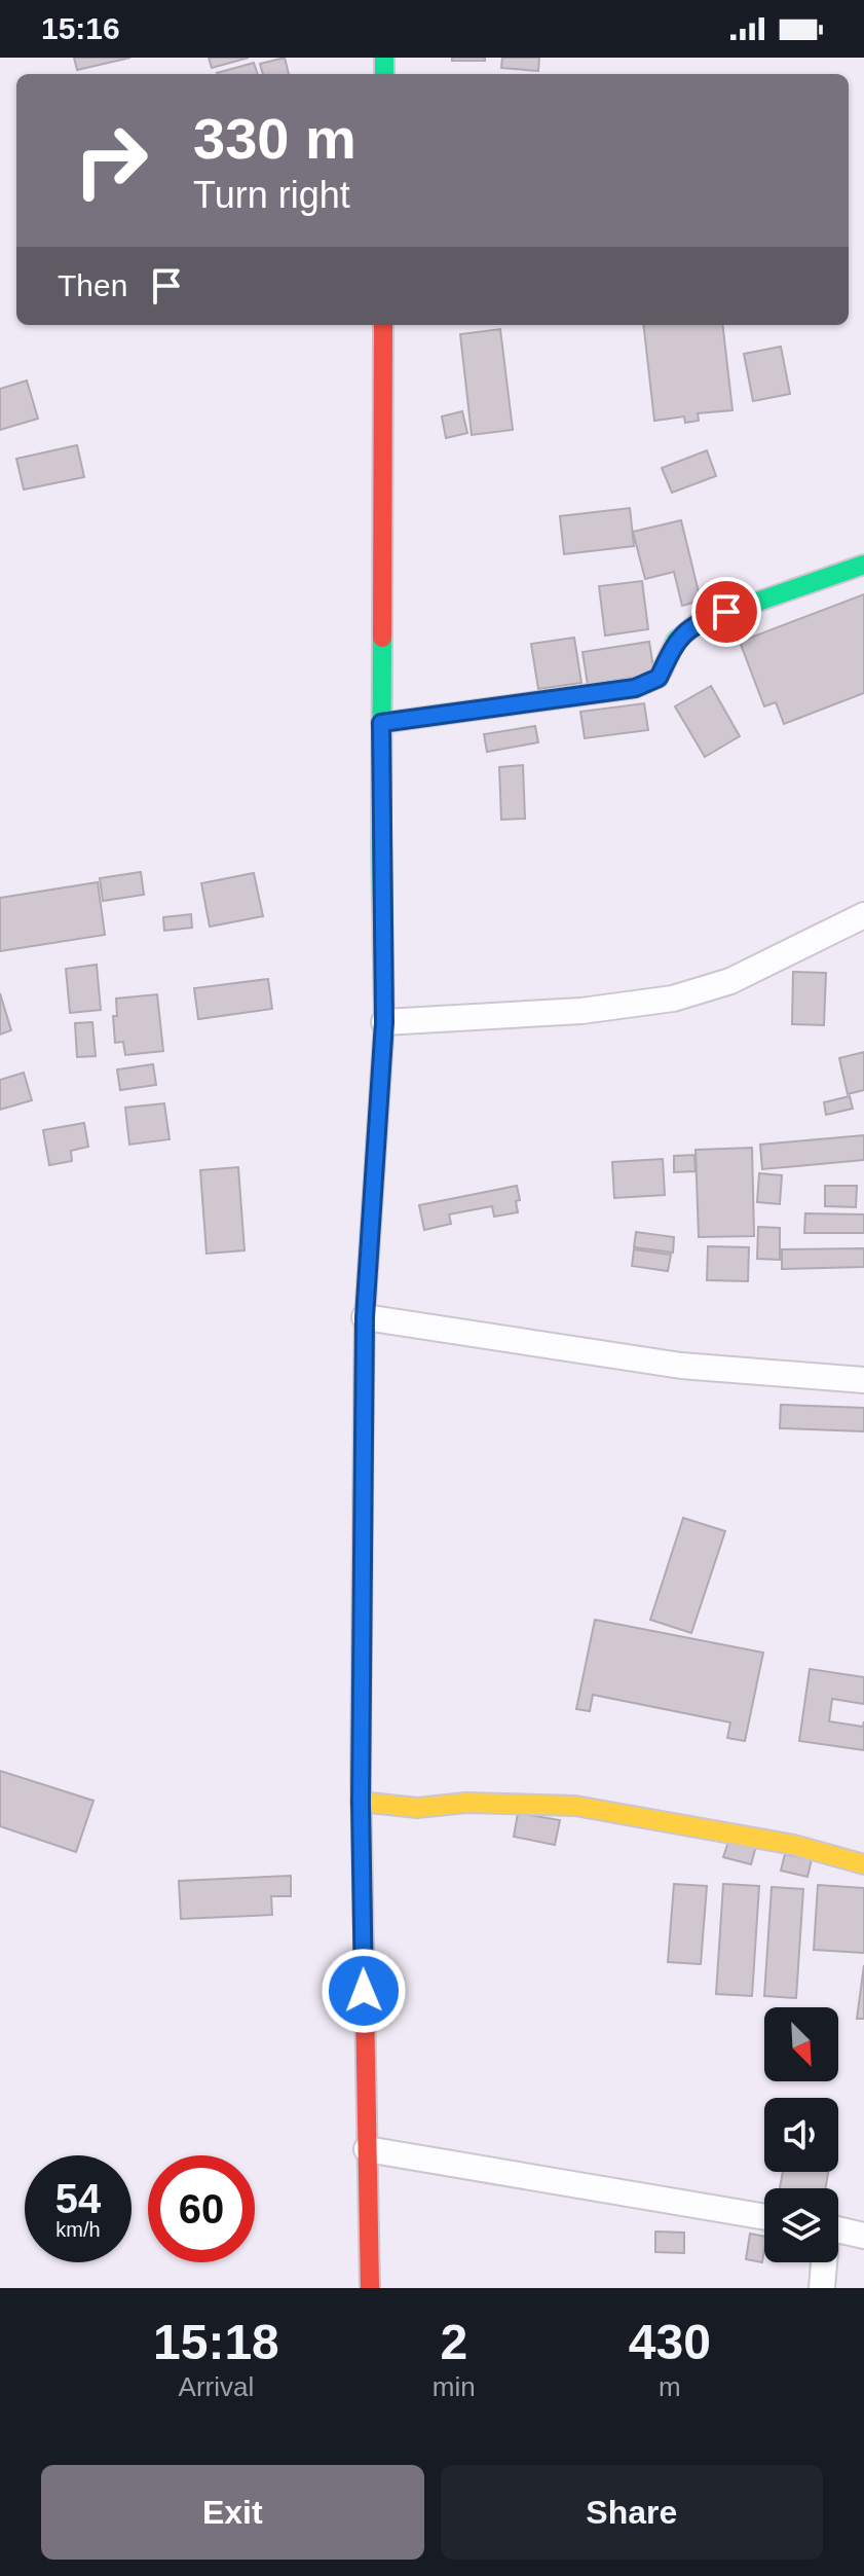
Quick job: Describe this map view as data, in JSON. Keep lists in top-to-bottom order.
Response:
{
  "north": "bottom right",
  "page": {
    "status": "15:16",
    "turn": ["330 m", "Turn right"],
    "then": "Then",
    "speed": "54 km/h",
    "limit": "60",
    "eta": [
      "15:18",
      "Arrival",
      "2",
      "min",
      "430",
      "m"
    ],
    "buttons": ["Exit", "Share"]
  }
}
